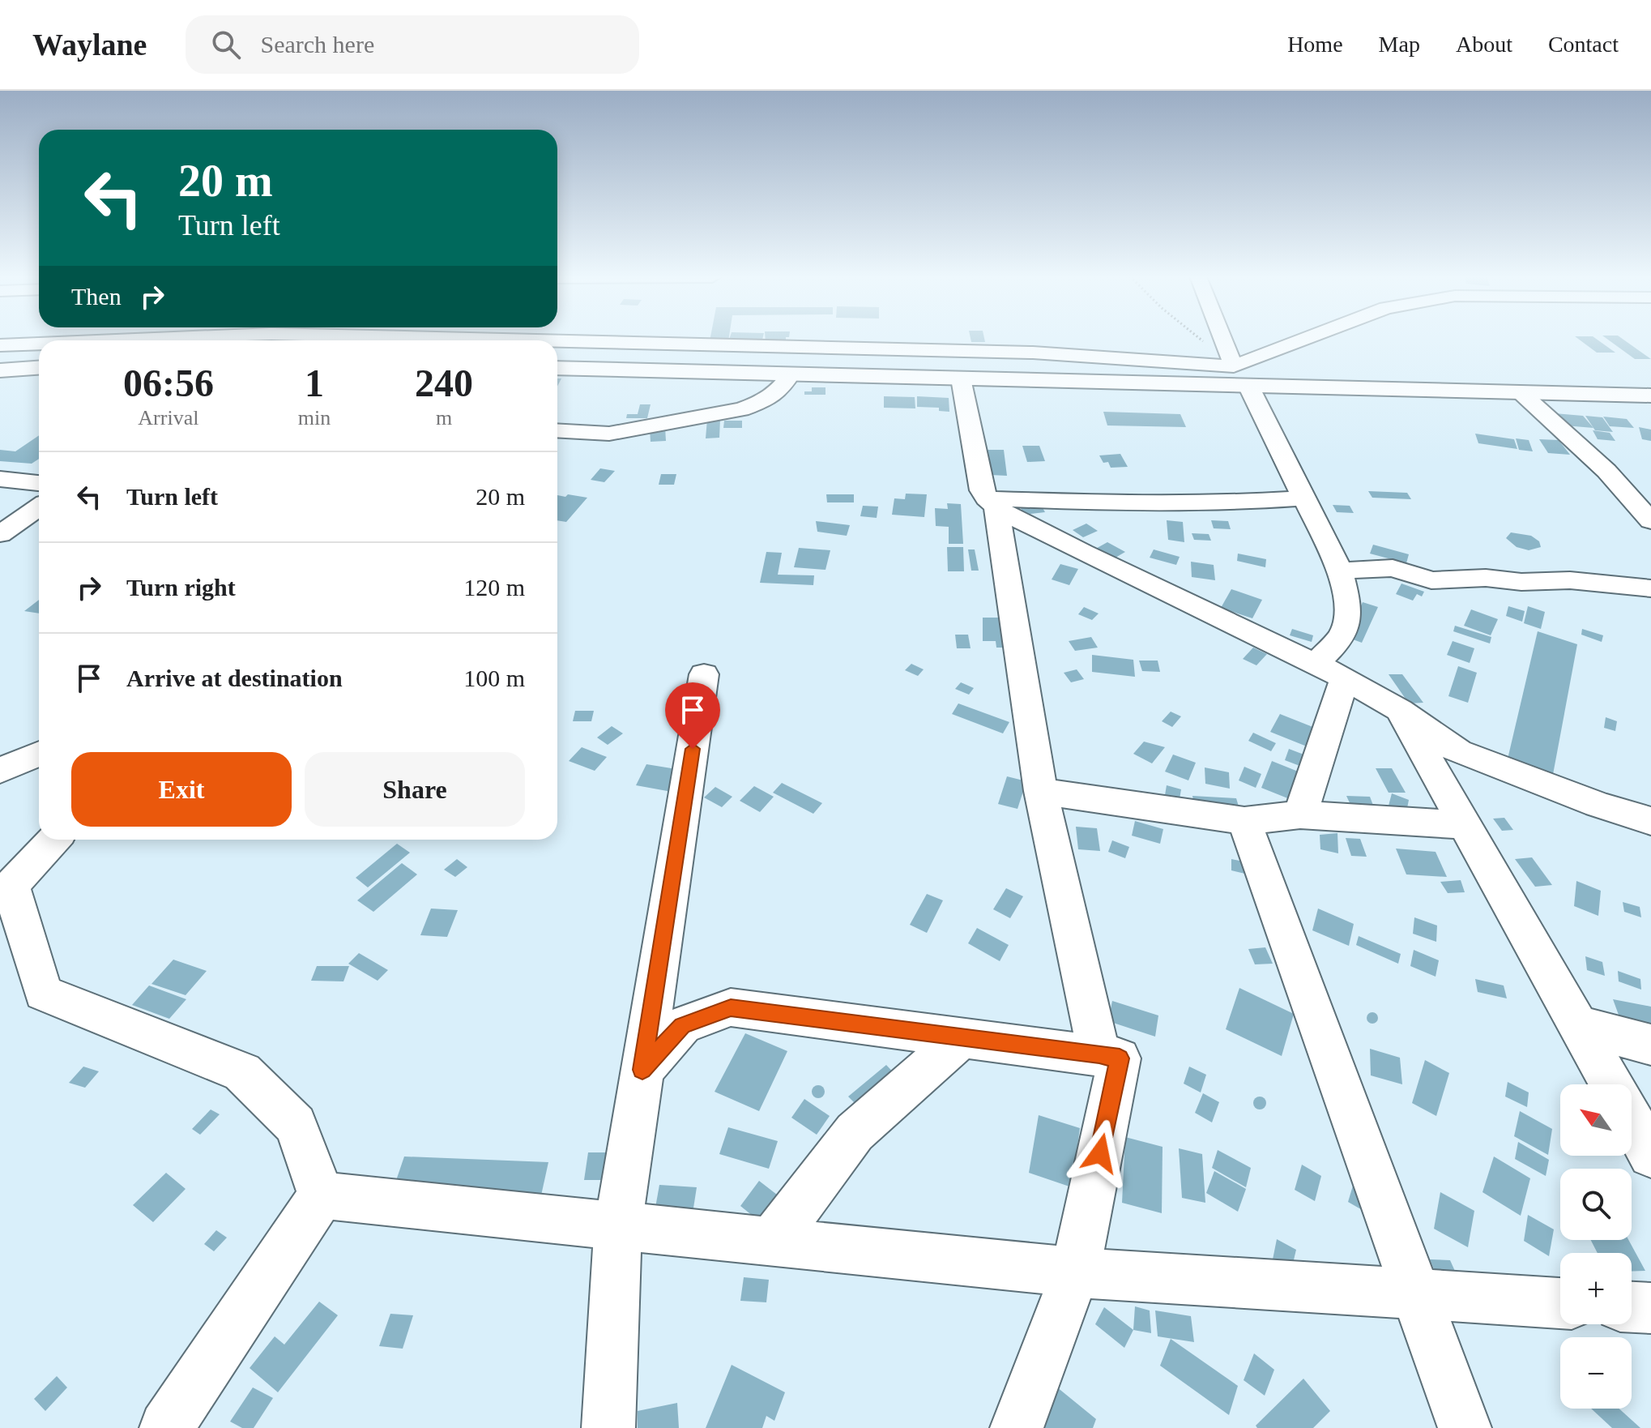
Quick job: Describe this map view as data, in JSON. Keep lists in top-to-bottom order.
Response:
{
  "north": "top left",
  "page": {
    "header": "Waylane",
    "search": "Search here",
    "nav": [
      "Home",
      "Map",
      "About",
      "Contact"
    ],
    "turn": ["20 m", "Turn left"],
    "then": "Then",
    "eta": [
      "06:56",
      "Arrival",
      "1",
      "min",
      "240",
      "m"
    ],
    "list": [
      {
        "name": "Turn left",
        "value": "20 m"
      },
      {
        "name": "Turn right",
        "value": "120 m"
      },
      {
        "name": "Arrive at destination",
        "value": "100 m"
      }
    ],
    "buttons": ["Exit", "Share"],
    "map_buttons": ["+", "−"]
  }
}
